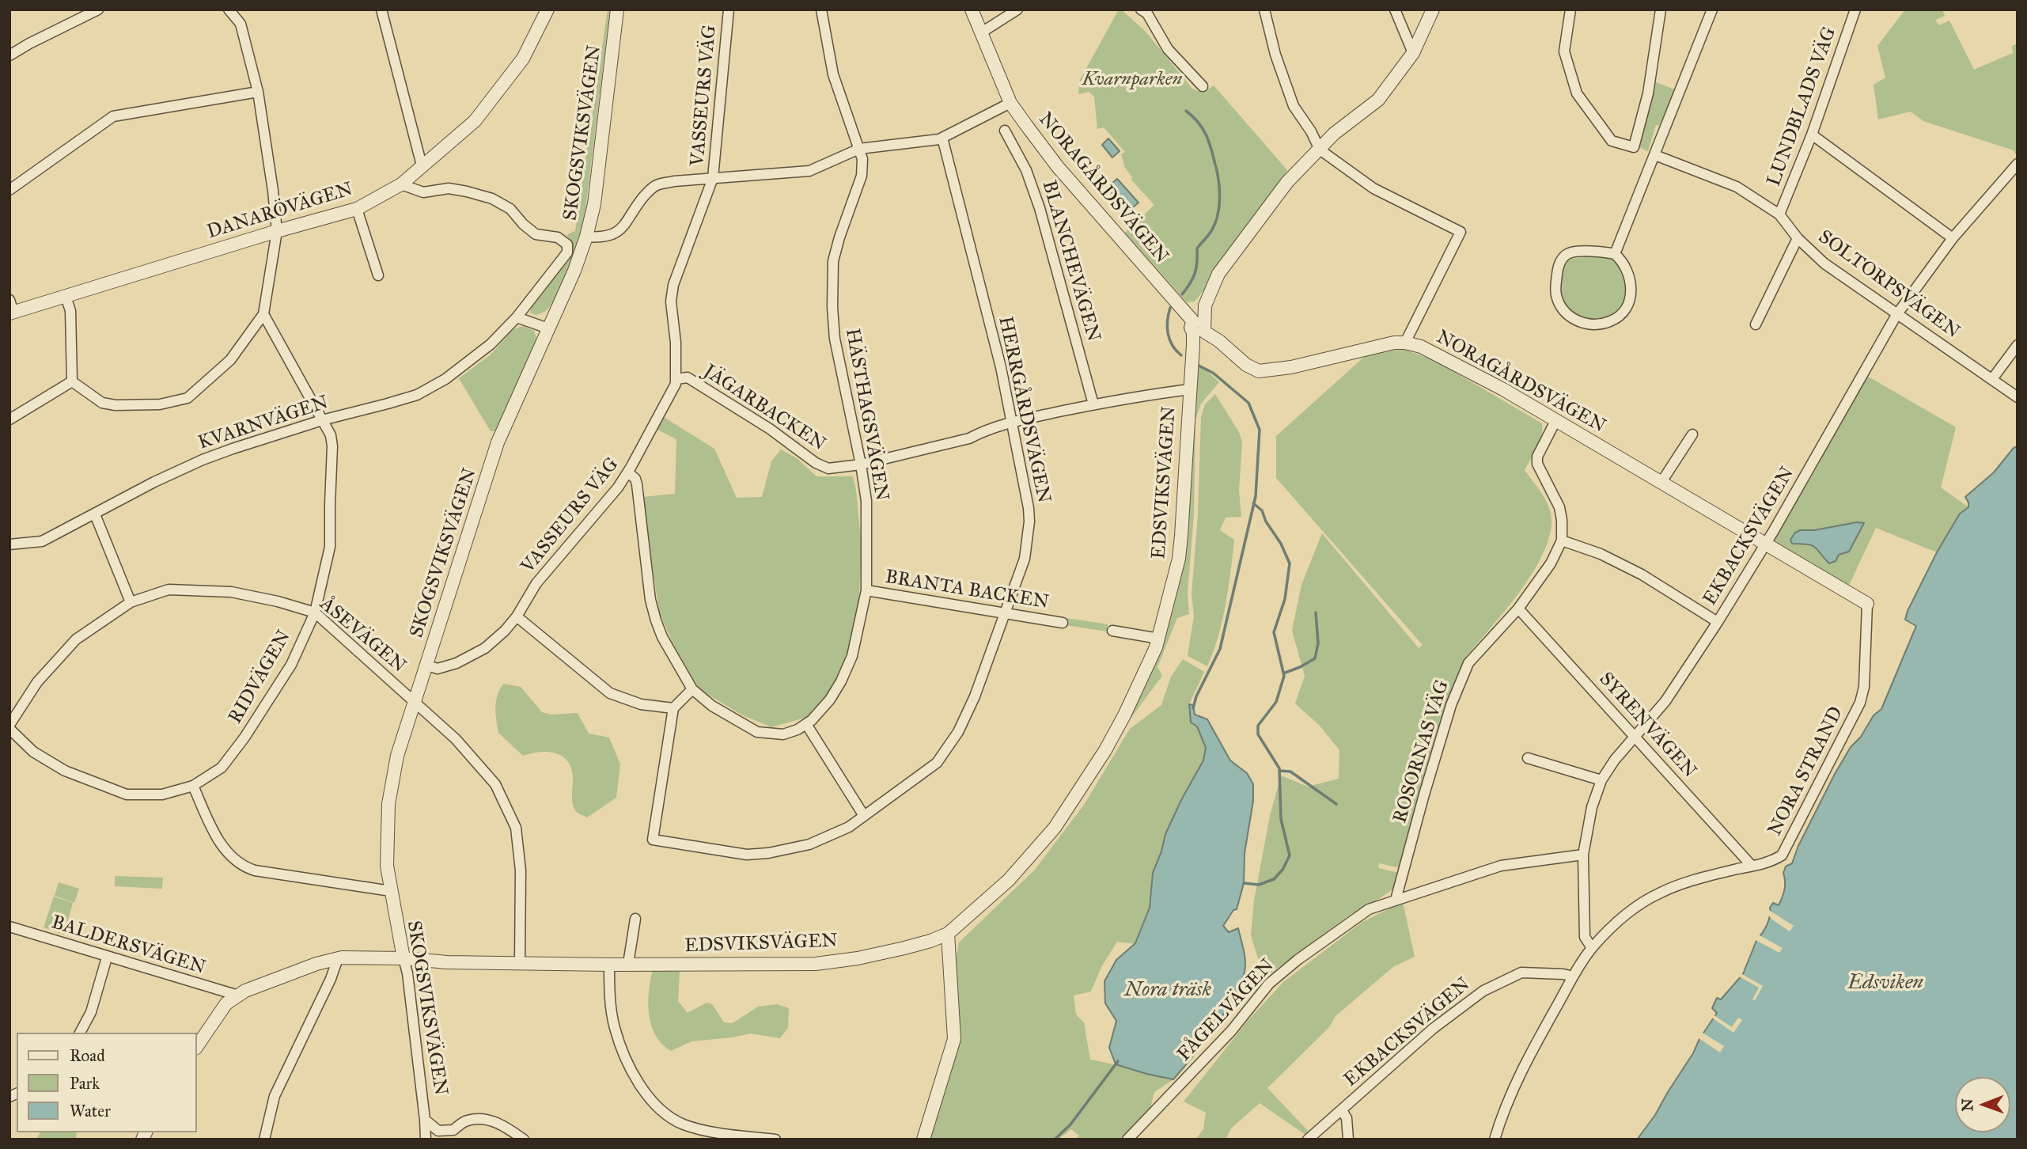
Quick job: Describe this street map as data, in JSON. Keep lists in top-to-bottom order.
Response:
{
  "streets": {
    "street": [
      "VASSEURS VÄG",
      "LUNDBLADS VÄG",
      "SKOGSVIKSVÄGEN",
      "NORAGÅRDSVÄGEN",
      "DANARÖVÄGEN",
      "BLANCHEVÄGEN",
      "SOLTORPSVÄGEN",
      "JÄGARBACKEN",
      "HERRGÅRDSVÄGEN",
      "HÄSTHAGSVÄGEN",
      "KVARNVÄGEN",
      "EDSVIKSVÄGEN",
      "EKBACKSVÄGEN",
      "BRANTA BACKEN",
      "ÅSEVÄGEN",
      "RIDVÄGEN",
      "SYRENVÄGEN",
      "ROSORNAS VÄG",
      "NORA STRAND",
      "BALDERSVÄGEN",
      "FÅGELVÄGEN"
    ]
  },
  "crossings": [
    ["VASSEURS VÄG", "SKOGSVIKSVÄGEN"],
    ["VASSEURS VÄG", "JÄGARBACKEN"],
    ["VASSEURS VÄG", "HÄSTHAGSVÄGEN"],
    ["LUNDBLADS VÄG", "SOLTORPSVÄGEN"],
    ["SKOGSVIKSVÄGEN", "EDSVIKSVÄGEN"],
    ["SKOGSVIKSVÄGEN", "ÅSEVÄGEN"],
    ["NORAGÅRDSVÄGEN", "EDSVIKSVÄGEN"],
    ["NORAGÅRDSVÄGEN", "EKBACKSVÄGEN"],
    ["NORAGÅRDSVÄGEN", "NORA STRAND"],
    ["DANARÖVÄGEN", "KVARNVÄGEN"],
    ["BLANCHEVÄGEN", "JÄGARBACKEN"],
    ["SOLTORPSVÄGEN", "EKBACKSVÄGEN"],
    ["JÄGARBACKEN", "HERRGÅRDSVÄGEN"],
    ["JÄGARBACKEN", "HÄSTHAGSVÄGEN"],
    ["JÄGARBACKEN", "EDSVIKSVÄGEN"],
    ["HERRGÅRDSVÄGEN", "BRANTA BACKEN"],
    ["HÄSTHAGSVÄGEN", "BRANTA BACKEN"],
    ["KVARNVÄGEN", "RIDVÄGEN"],
    ["EDSVIKSVÄGEN", "ÅSEVÄGEN"],
    ["EDSVIKSVÄGEN", "BALDERSVÄGEN"],
    ["EKBACKSVÄGEN", "SYRENVÄGEN"],
    ["EKBACKSVÄGEN", "NORA STRAND"],
    ["EKBACKSVÄGEN", "FÅGELVÄGEN"],
    ["ÅSEVÄGEN", "RIDVÄGEN"],
    ["SYRENVÄGEN", "ROSORNAS VÄG"],
    ["SYRENVÄGEN", "NORA STRAND"],
    ["ROSORNAS VÄG", "FÅGELVÄGEN"]
  ],
  "water": ["Edsviken", "Nora träsk"],
  "parks": ["Kvarnparken"],
  "legend": ["Road", "Park", "Water"],
  "north": "left"
}
